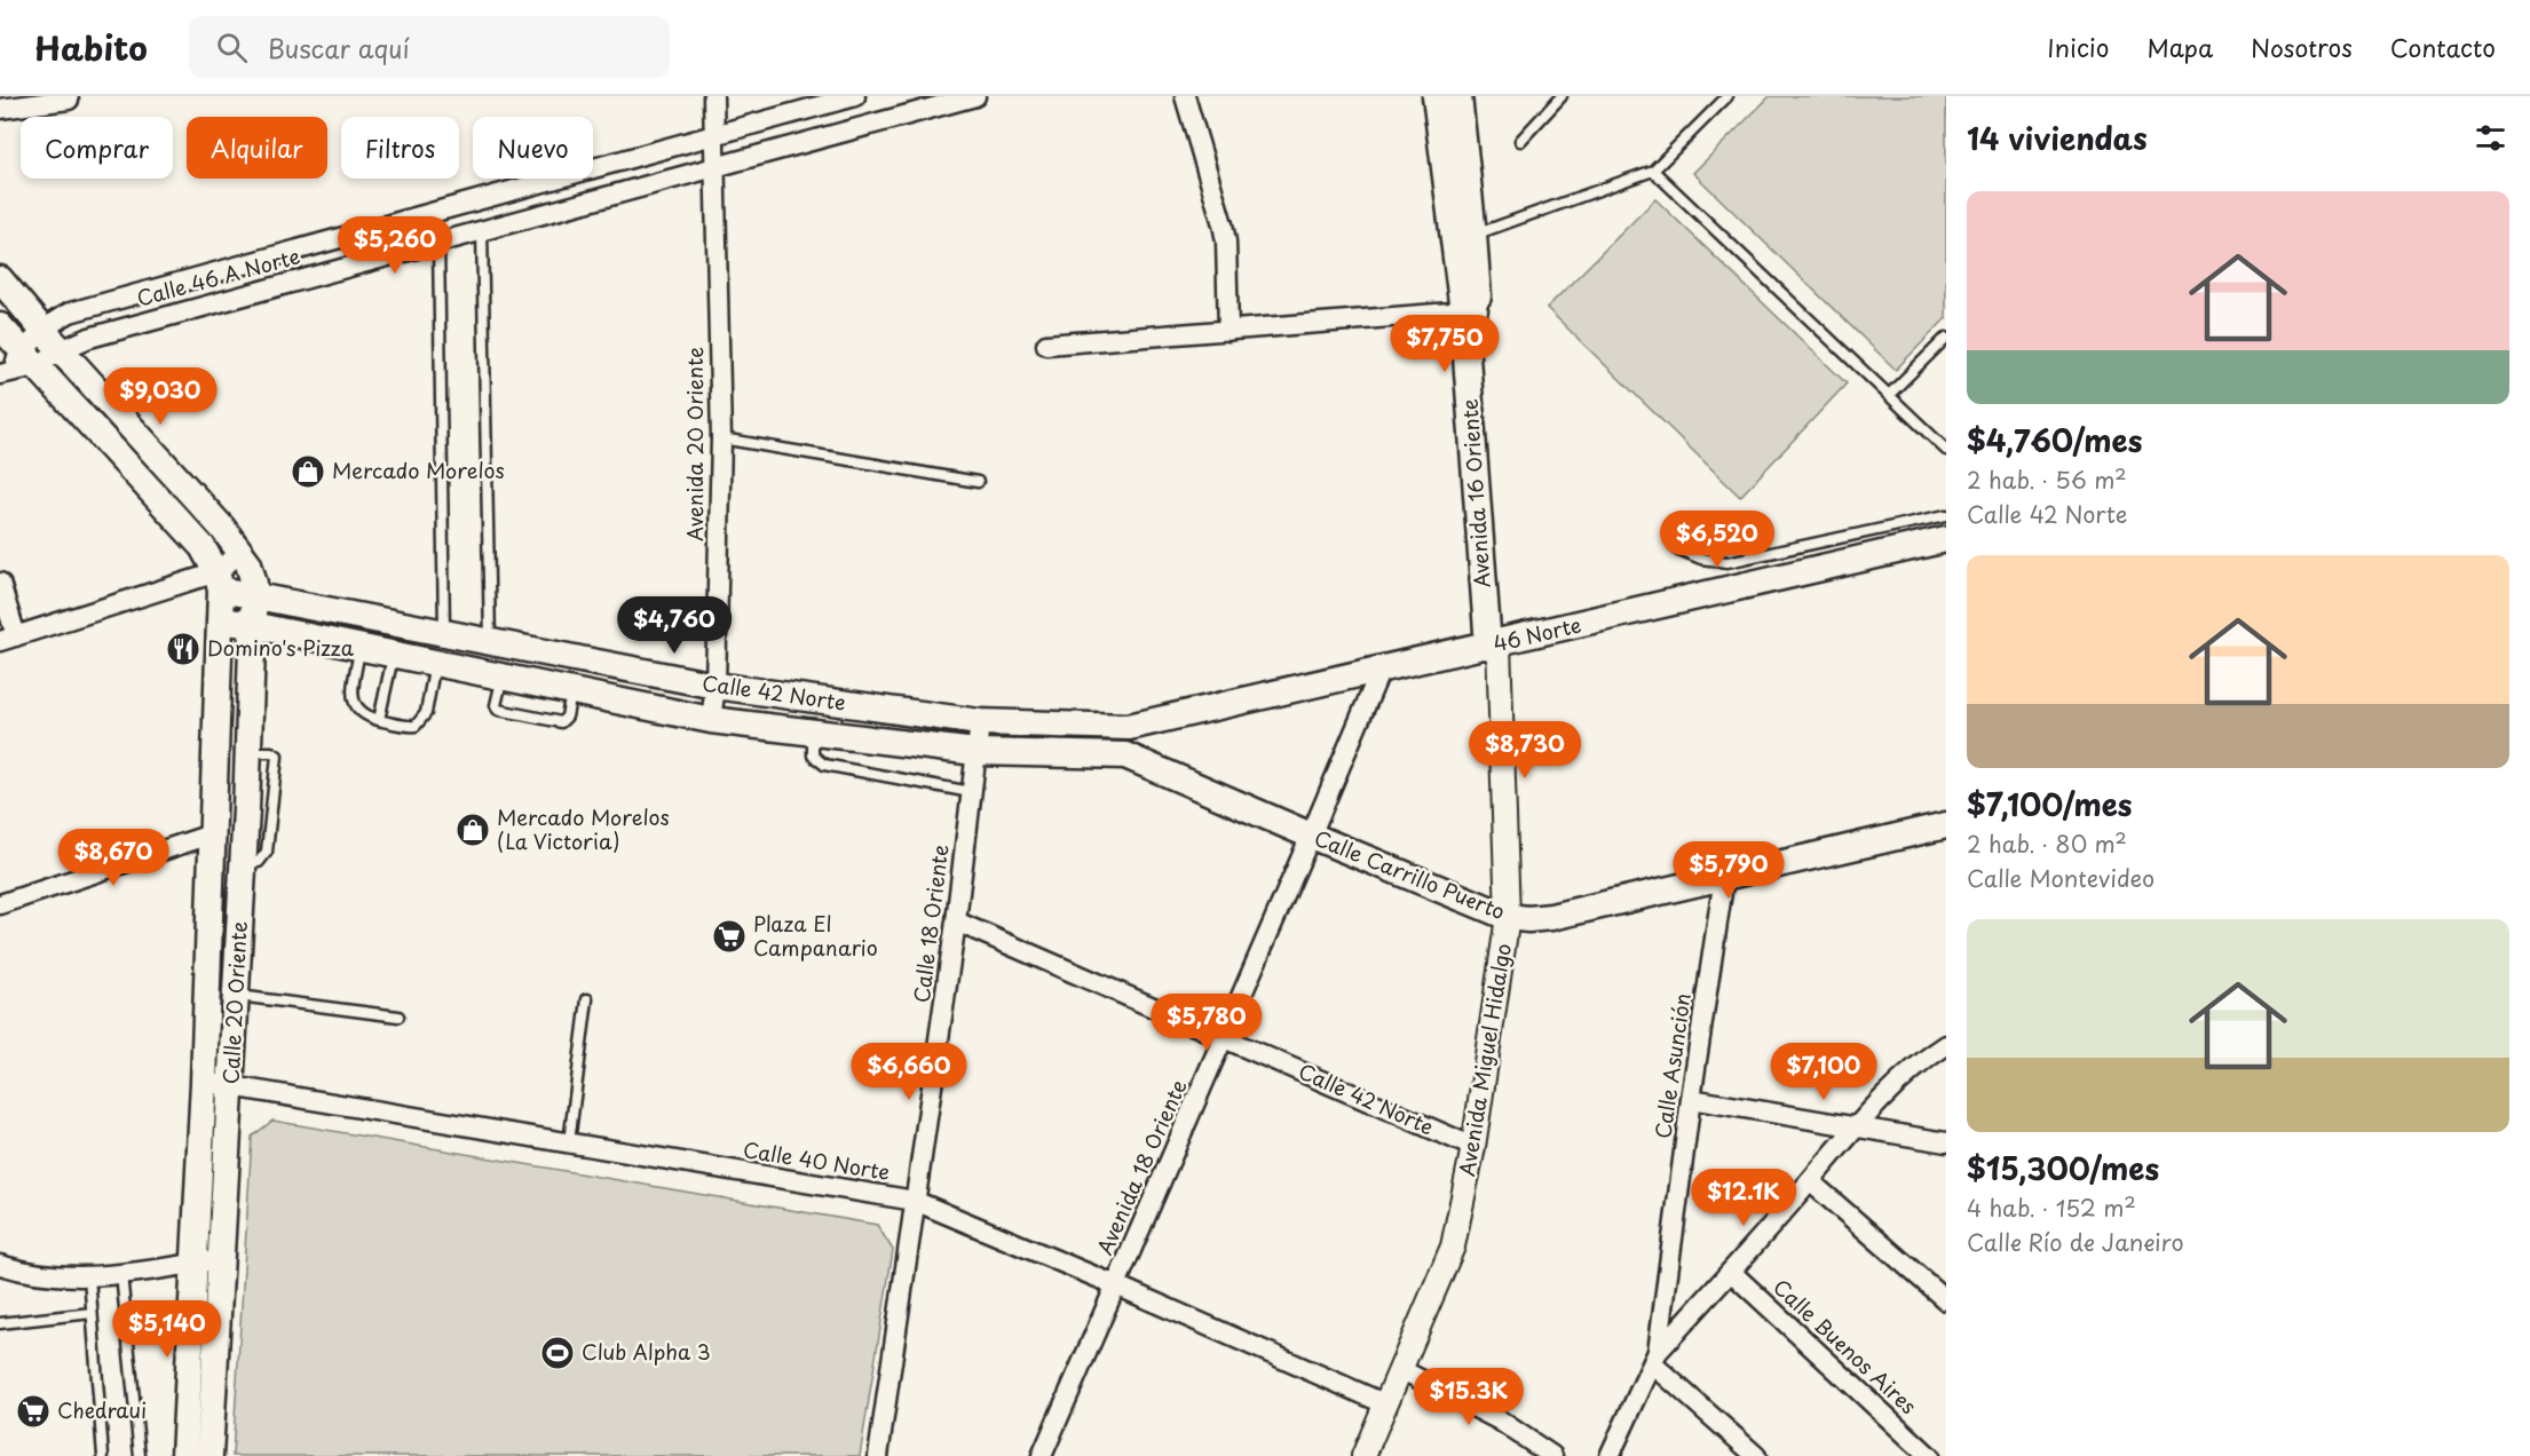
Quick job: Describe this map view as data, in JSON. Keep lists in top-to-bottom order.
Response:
{
  "streets": {
    "main road": [
      "Avenida 16 Oriente",
      "46 Norte",
      "Calle 42 Norte",
      "Calle Carrillo Puerto",
      "Calle 20 Oriente"
    ],
    "street": [
      "Calle 46 A Norte",
      "Avenida 20 Oriente",
      "Calle 18 Oriente",
      "Avenida Miguel Hidalgo",
      "Calle Asunción",
      "Calle 40 Norte",
      "Avenida 18 Oriente",
      "Calle Buenos Aires"
    ]
  },
  "crossings": [
    ["Calle 46 A Norte", "Avenida 20 Oriente"],
    ["Calle 46 A Norte", "Calle 20 Oriente"],
    ["Avenida 20 Oriente", "Calle 42 Norte"],
    ["Avenida 16 Oriente", "46 Norte"],
    ["Avenida 16 Oriente", "Avenida Miguel Hidalgo"],
    ["46 Norte", "Calle 42 Norte"],
    ["46 Norte", "Avenida Miguel Hidalgo"],
    ["46 Norte", "Avenida 18 Oriente"],
    ["Calle 42 Norte", "Calle Carrillo Puerto"],
    ["Calle 42 Norte", "Calle 18 Oriente"],
    ["Calle 42 Norte", "Calle 20 Oriente"],
    ["Calle 42 Norte", "Avenida Miguel Hidalgo"],
    ["Calle 42 Norte", "Avenida 18 Oriente"],
    ["Calle Carrillo Puerto", "Avenida Miguel Hidalgo"],
    ["Calle Carrillo Puerto", "Calle Asunción"],
    ["Calle Carrillo Puerto", "Avenida 18 Oriente"],
    ["Calle 18 Oriente", "Calle 40 Norte"],
    ["Calle 20 Oriente", "Calle 40 Norte"],
    ["Avenida Miguel Hidalgo", "Calle 40 Norte"],
    ["Calle 40 Norte", "Avenida 18 Oriente"]
  ],
  "places": {
    "shop": ["Mercado Morelos", "Mercado Morelos (La Victoria)"],
    "restaurant": ["Domino's Pizza"],
    "supermarket": ["Plaza El Campanario", "Chedraui"],
    "sports": ["Club Alpha 3"]
  },
  "page": {
    "header": "Habito",
    "search": "Buscar aquí",
    "nav": [
      "Inicio",
      "Mapa",
      "Nosotros",
      "Contacto"
    ],
    "heading": "14 viviendas",
    "chip": [
      "Comprar",
      "Alquilar",
      "Filtros",
      "Nuevo"
    ],
    "list": [
      {
        "name": "$4,760/mes",
        "note": "2 hab. · 56 m² · Calle 42 Norte"
      },
      {
        "name": "$7,100/mes",
        "note": "2 hab. · 80 m² · Calle Montevideo"
      },
      {
        "name": "$15,300/mes",
        "note": "4 hab. · 152 m² · Calle Río de Janeiro"
      }
    ],
    "price": [
      "$5,260",
      "$7,750",
      "$9,030",
      "$6,520",
      "$4,760",
      "$8,730",
      "$8,670",
      "$5,790",
      "$5,780",
      "$6,660",
      "$7,100",
      "$12.1K",
      "$5,140",
      "$15.3K"
    ]
  }
}
